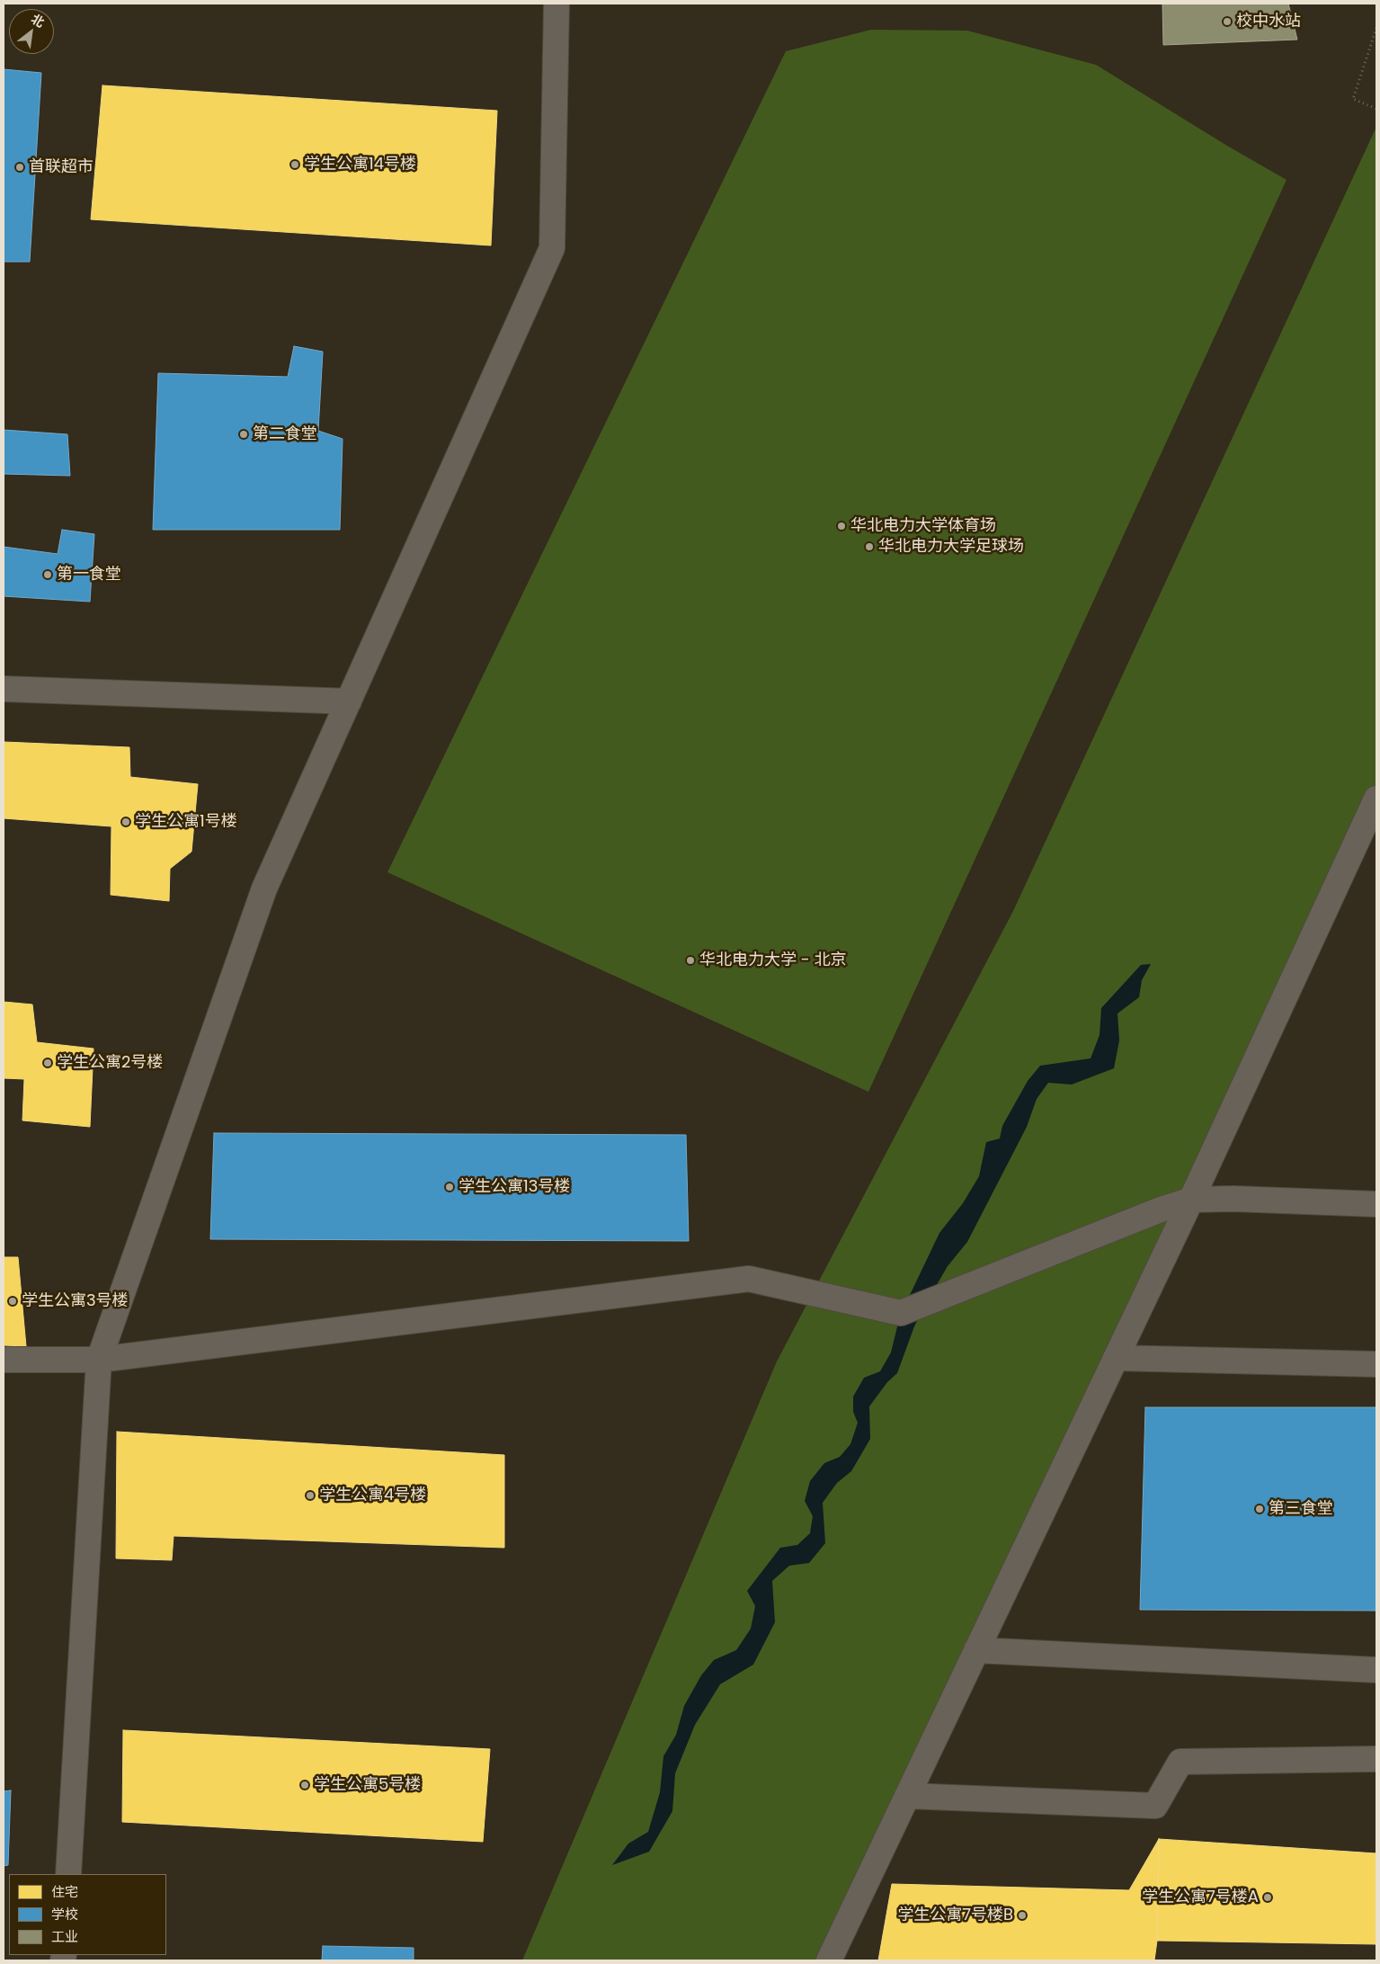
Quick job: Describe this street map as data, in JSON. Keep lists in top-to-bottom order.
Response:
{
  "places": [
    "校中水站",
    "学生公寓14号楼",
    "首联超市",
    "第二食堂",
    "华北电力大学体育场",
    "华北电力大学足球场",
    "第一食堂",
    "学生公寓1号楼",
    "华北电力大学 - 北京",
    "学生公寓2号楼",
    "学生公寓13号楼",
    "学生公寓3号楼",
    "学生公寓4号楼",
    "第三食堂",
    "学生公寓5号楼",
    "学生公寓7号楼A",
    "学生公寓7号楼B"
  ],
  "legend": ["住宅", "学校", "工业"],
  "north": "top right"
}
